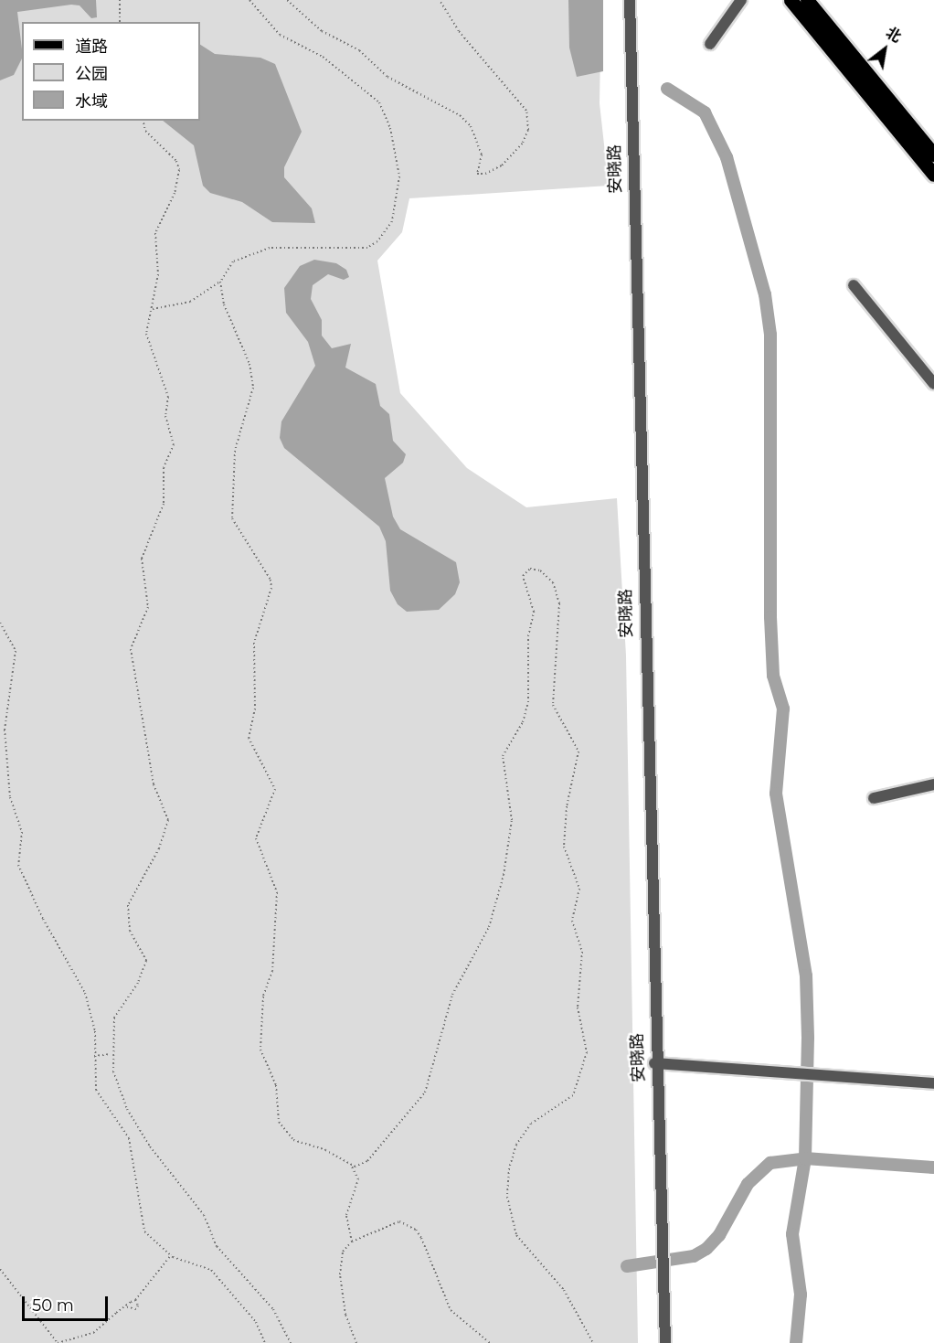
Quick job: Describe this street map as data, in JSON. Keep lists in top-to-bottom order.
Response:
{
  "streets": {
    "street": ["安晓路"]
  },
  "legend": ["道路", "公园", "水域"],
  "scale_bar": "50 m",
  "north": "top right"
}
